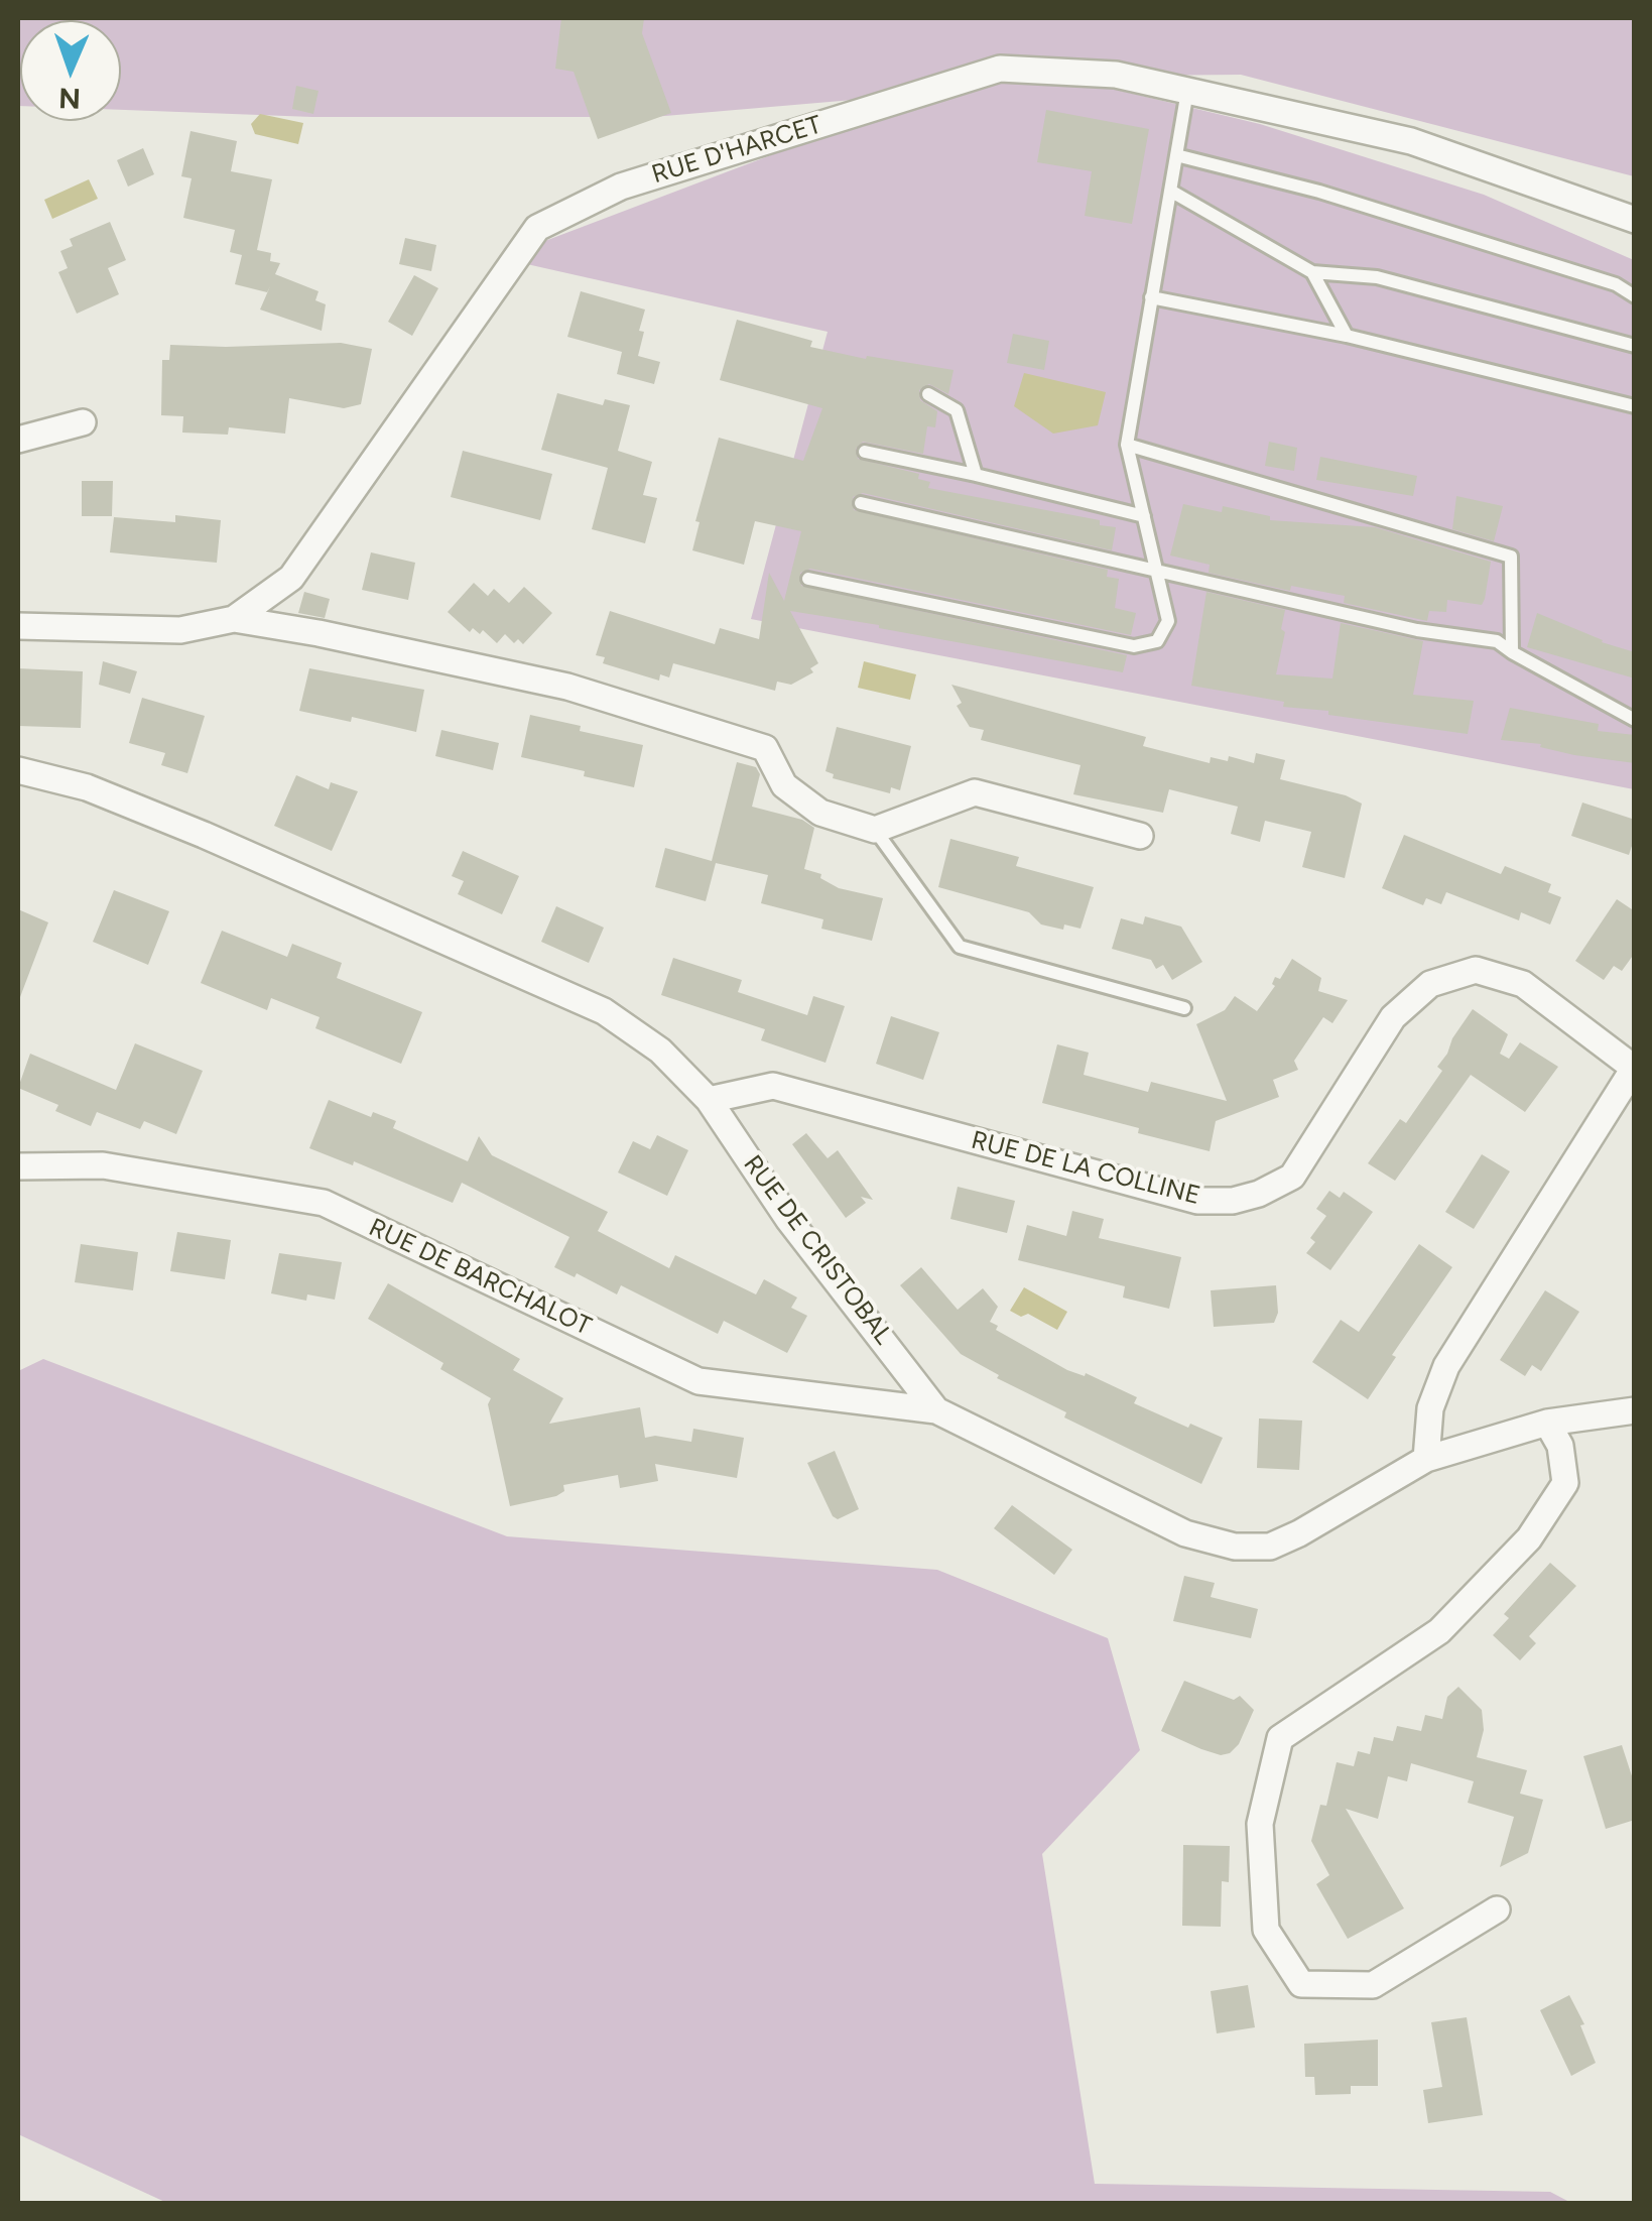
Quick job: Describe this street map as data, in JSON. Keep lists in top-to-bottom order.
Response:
{
  "streets": {
    "street": [
      "RUE D'HARCET",
      "RUE DE LA COLLINE",
      "RUE DE CRISTOBAL",
      "RUE DE BARCHALOT"
    ]
  },
  "crossings": [
    ["RUE DE LA COLLINE", "RUE DE CRISTOBAL"],
    ["RUE DE CRISTOBAL", "RUE DE BARCHALOT"]
  ],
  "north": "bottom"
}
